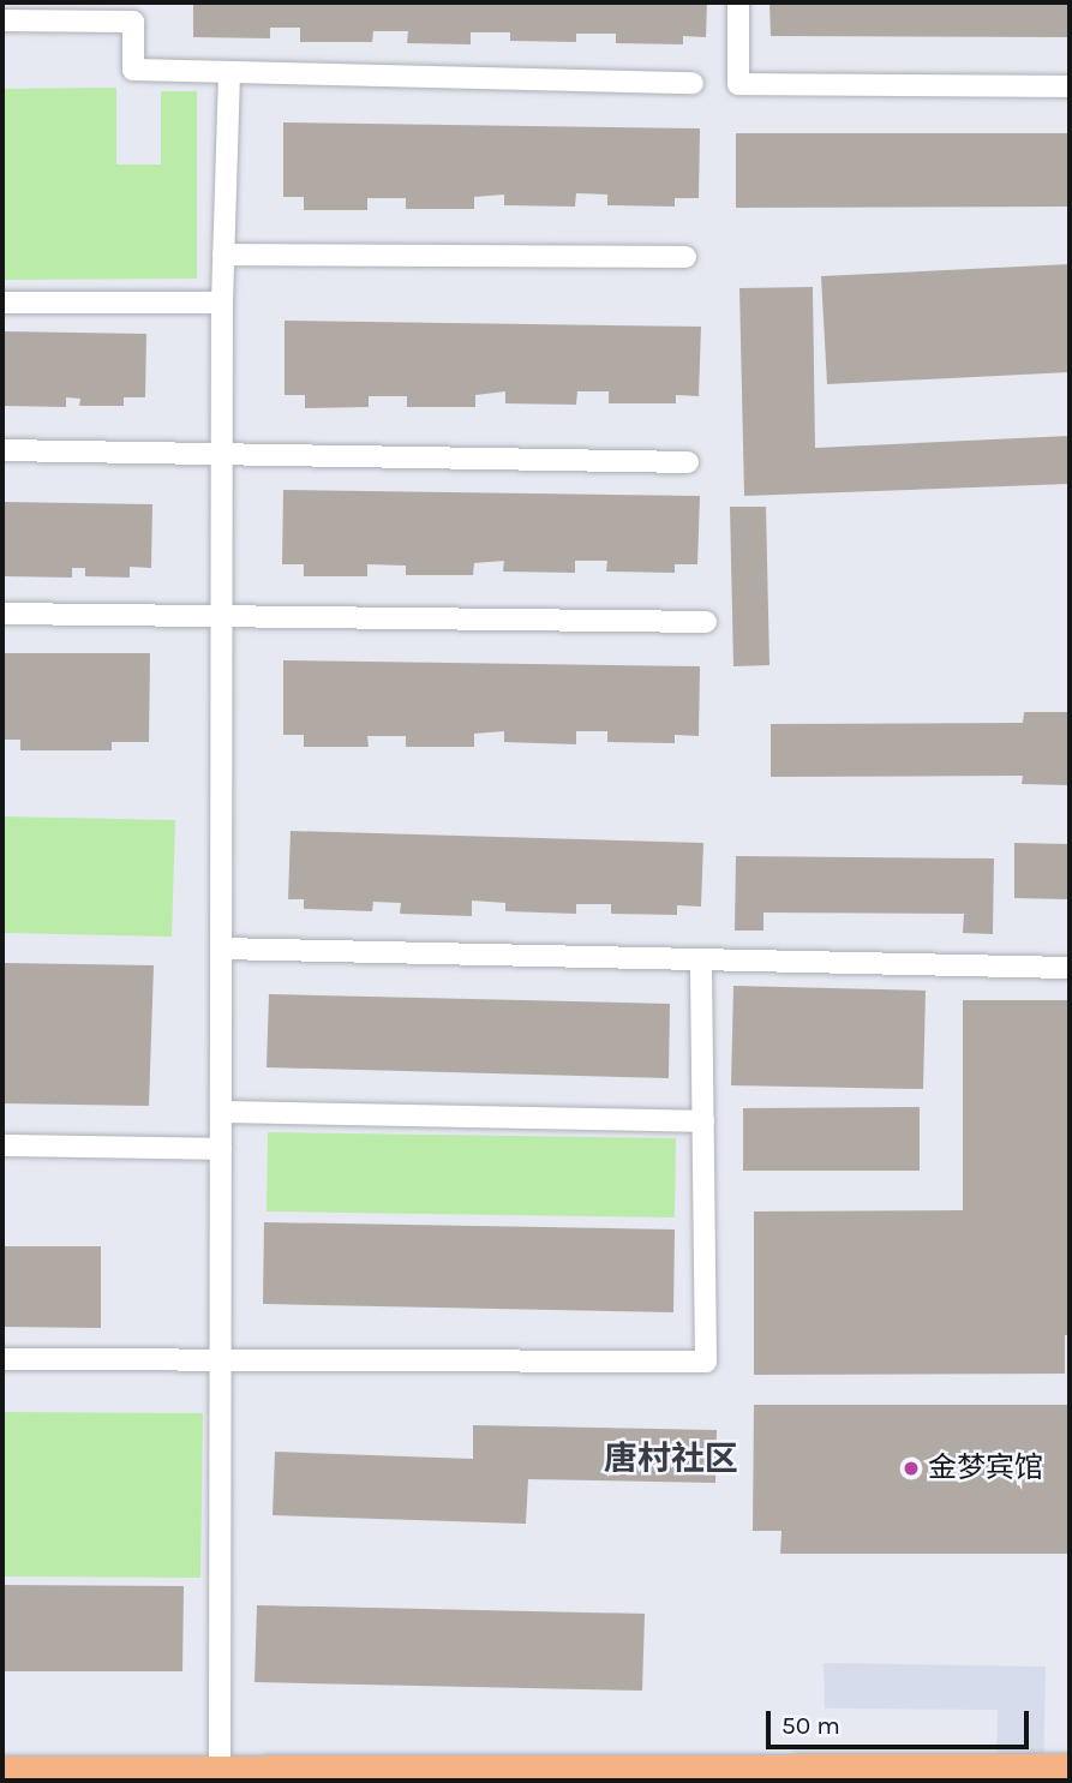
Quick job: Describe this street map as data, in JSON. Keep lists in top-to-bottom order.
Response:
{
  "districts": ["唐村社区"],
  "places": ["金梦宾馆"],
  "scale_bar": "50 m"
}
